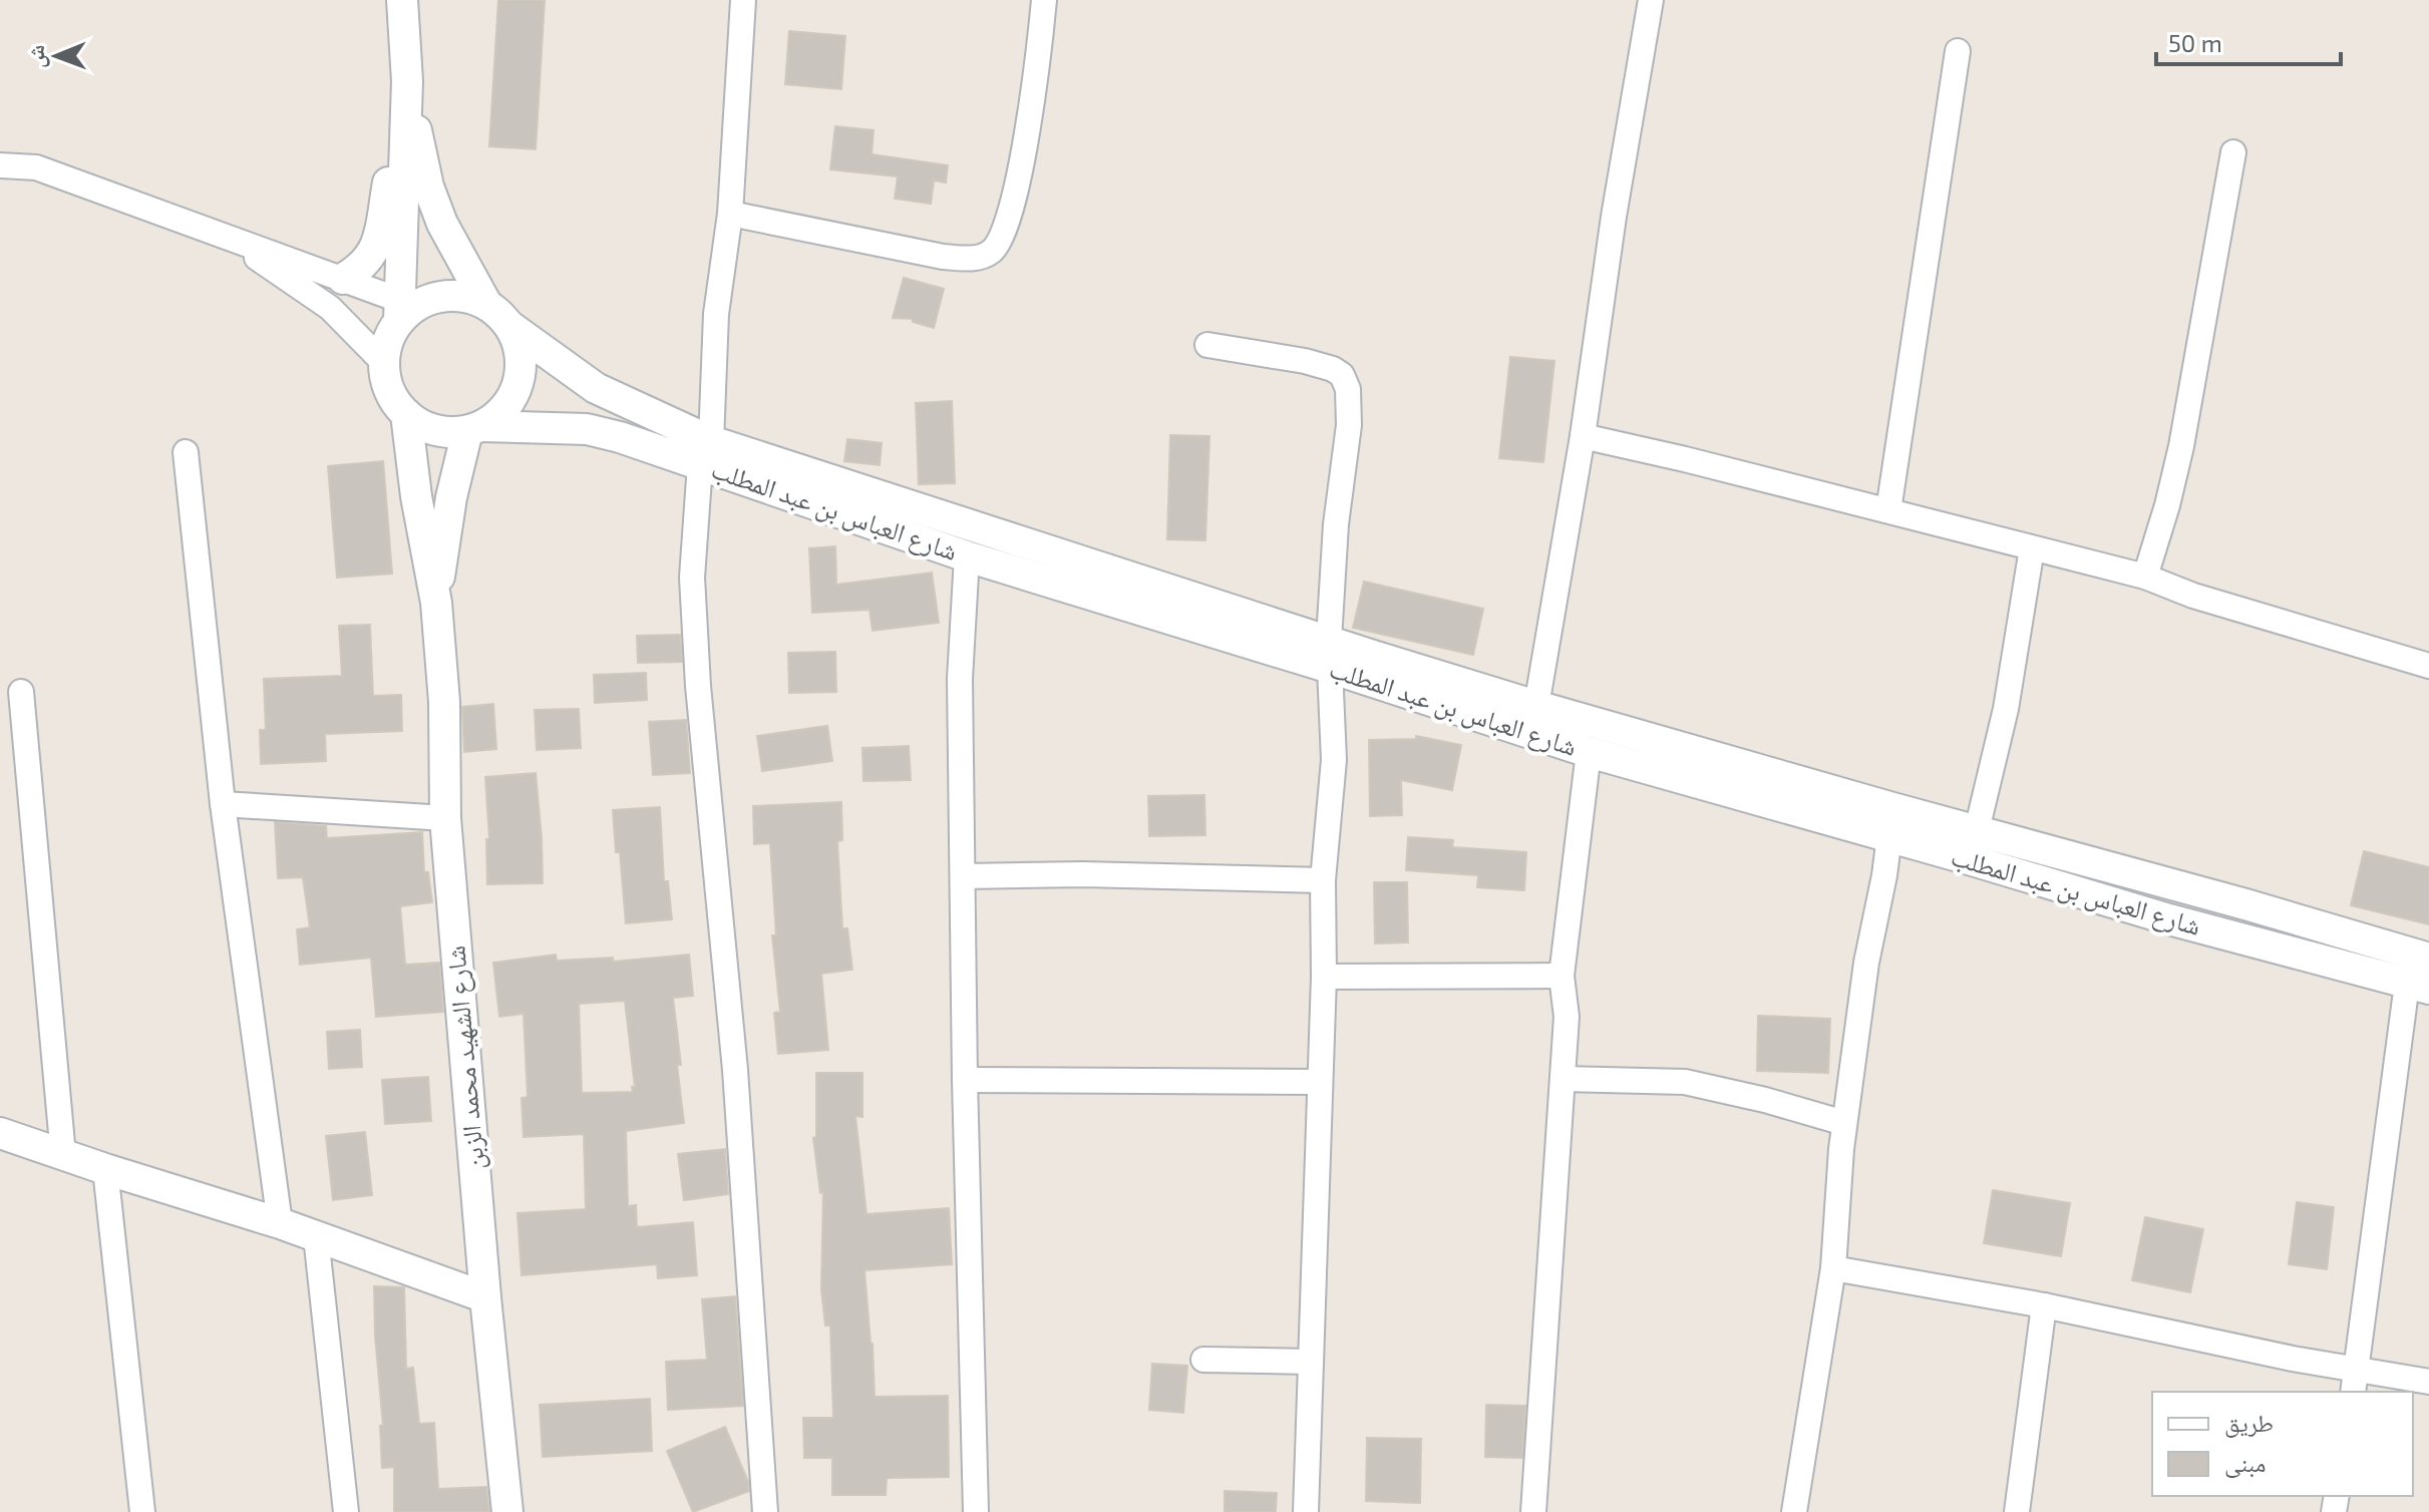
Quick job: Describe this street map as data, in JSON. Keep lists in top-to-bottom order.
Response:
{
  "streets": {
    "street": ["شارع العباس بن عبد المطلب", "شارع الشهيد محمد الزبن"]
  },
  "crossings": [
    ["شارع العباس بن عبد المطلب", "شارع الشهيد محمد الزبن"]
  ],
  "legend": ["طريق", "مبنى"],
  "scale_bar": "50 m",
  "north": "left"
}
